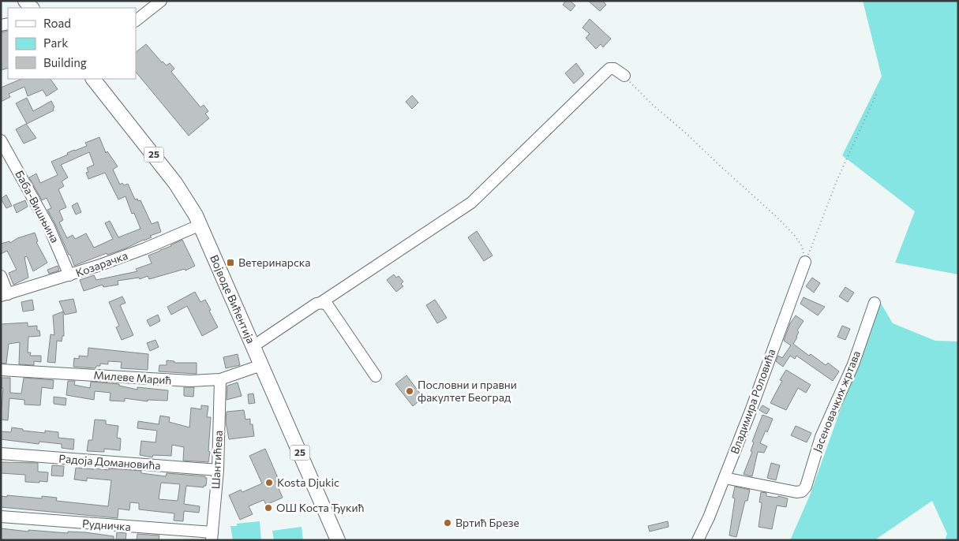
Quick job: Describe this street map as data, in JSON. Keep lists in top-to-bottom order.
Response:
{
  "streets": {
    "main road": ["25", "Војводе Вићентија"],
    "street": [
      "Баба-Вишњина",
      "Козарачка",
      "Милеве Марић",
      "Владимира Роловића",
      "Јасеновачких жртава",
      "Шантићева",
      "Радоја Домановића",
      "Рудничка"
    ]
  },
  "crossings": [
    ["Баба-Вишњина", "Козарачка"],
    ["Козарачка", "Војводе Вићентија"],
    ["Војводе Вићентија", "Милеве Марић"],
    ["Милеве Марић", "Шантићева"],
    ["Владимира Роловића", "Јасеновачких жртава"],
    ["Шантићева", "Радоја Домановића"],
    ["Шантићева", "Рудничка"]
  ],
  "places": {
    "transit": ["Ветеринарска"],
    "other": [
      "Пословни и правни факултет Београд",
      "Kosta Djukic",
      "ОШ Коста Ђукић",
      "Вртић Брезе"
    ]
  },
  "legend": ["Road", "Park", "Building"]
}
